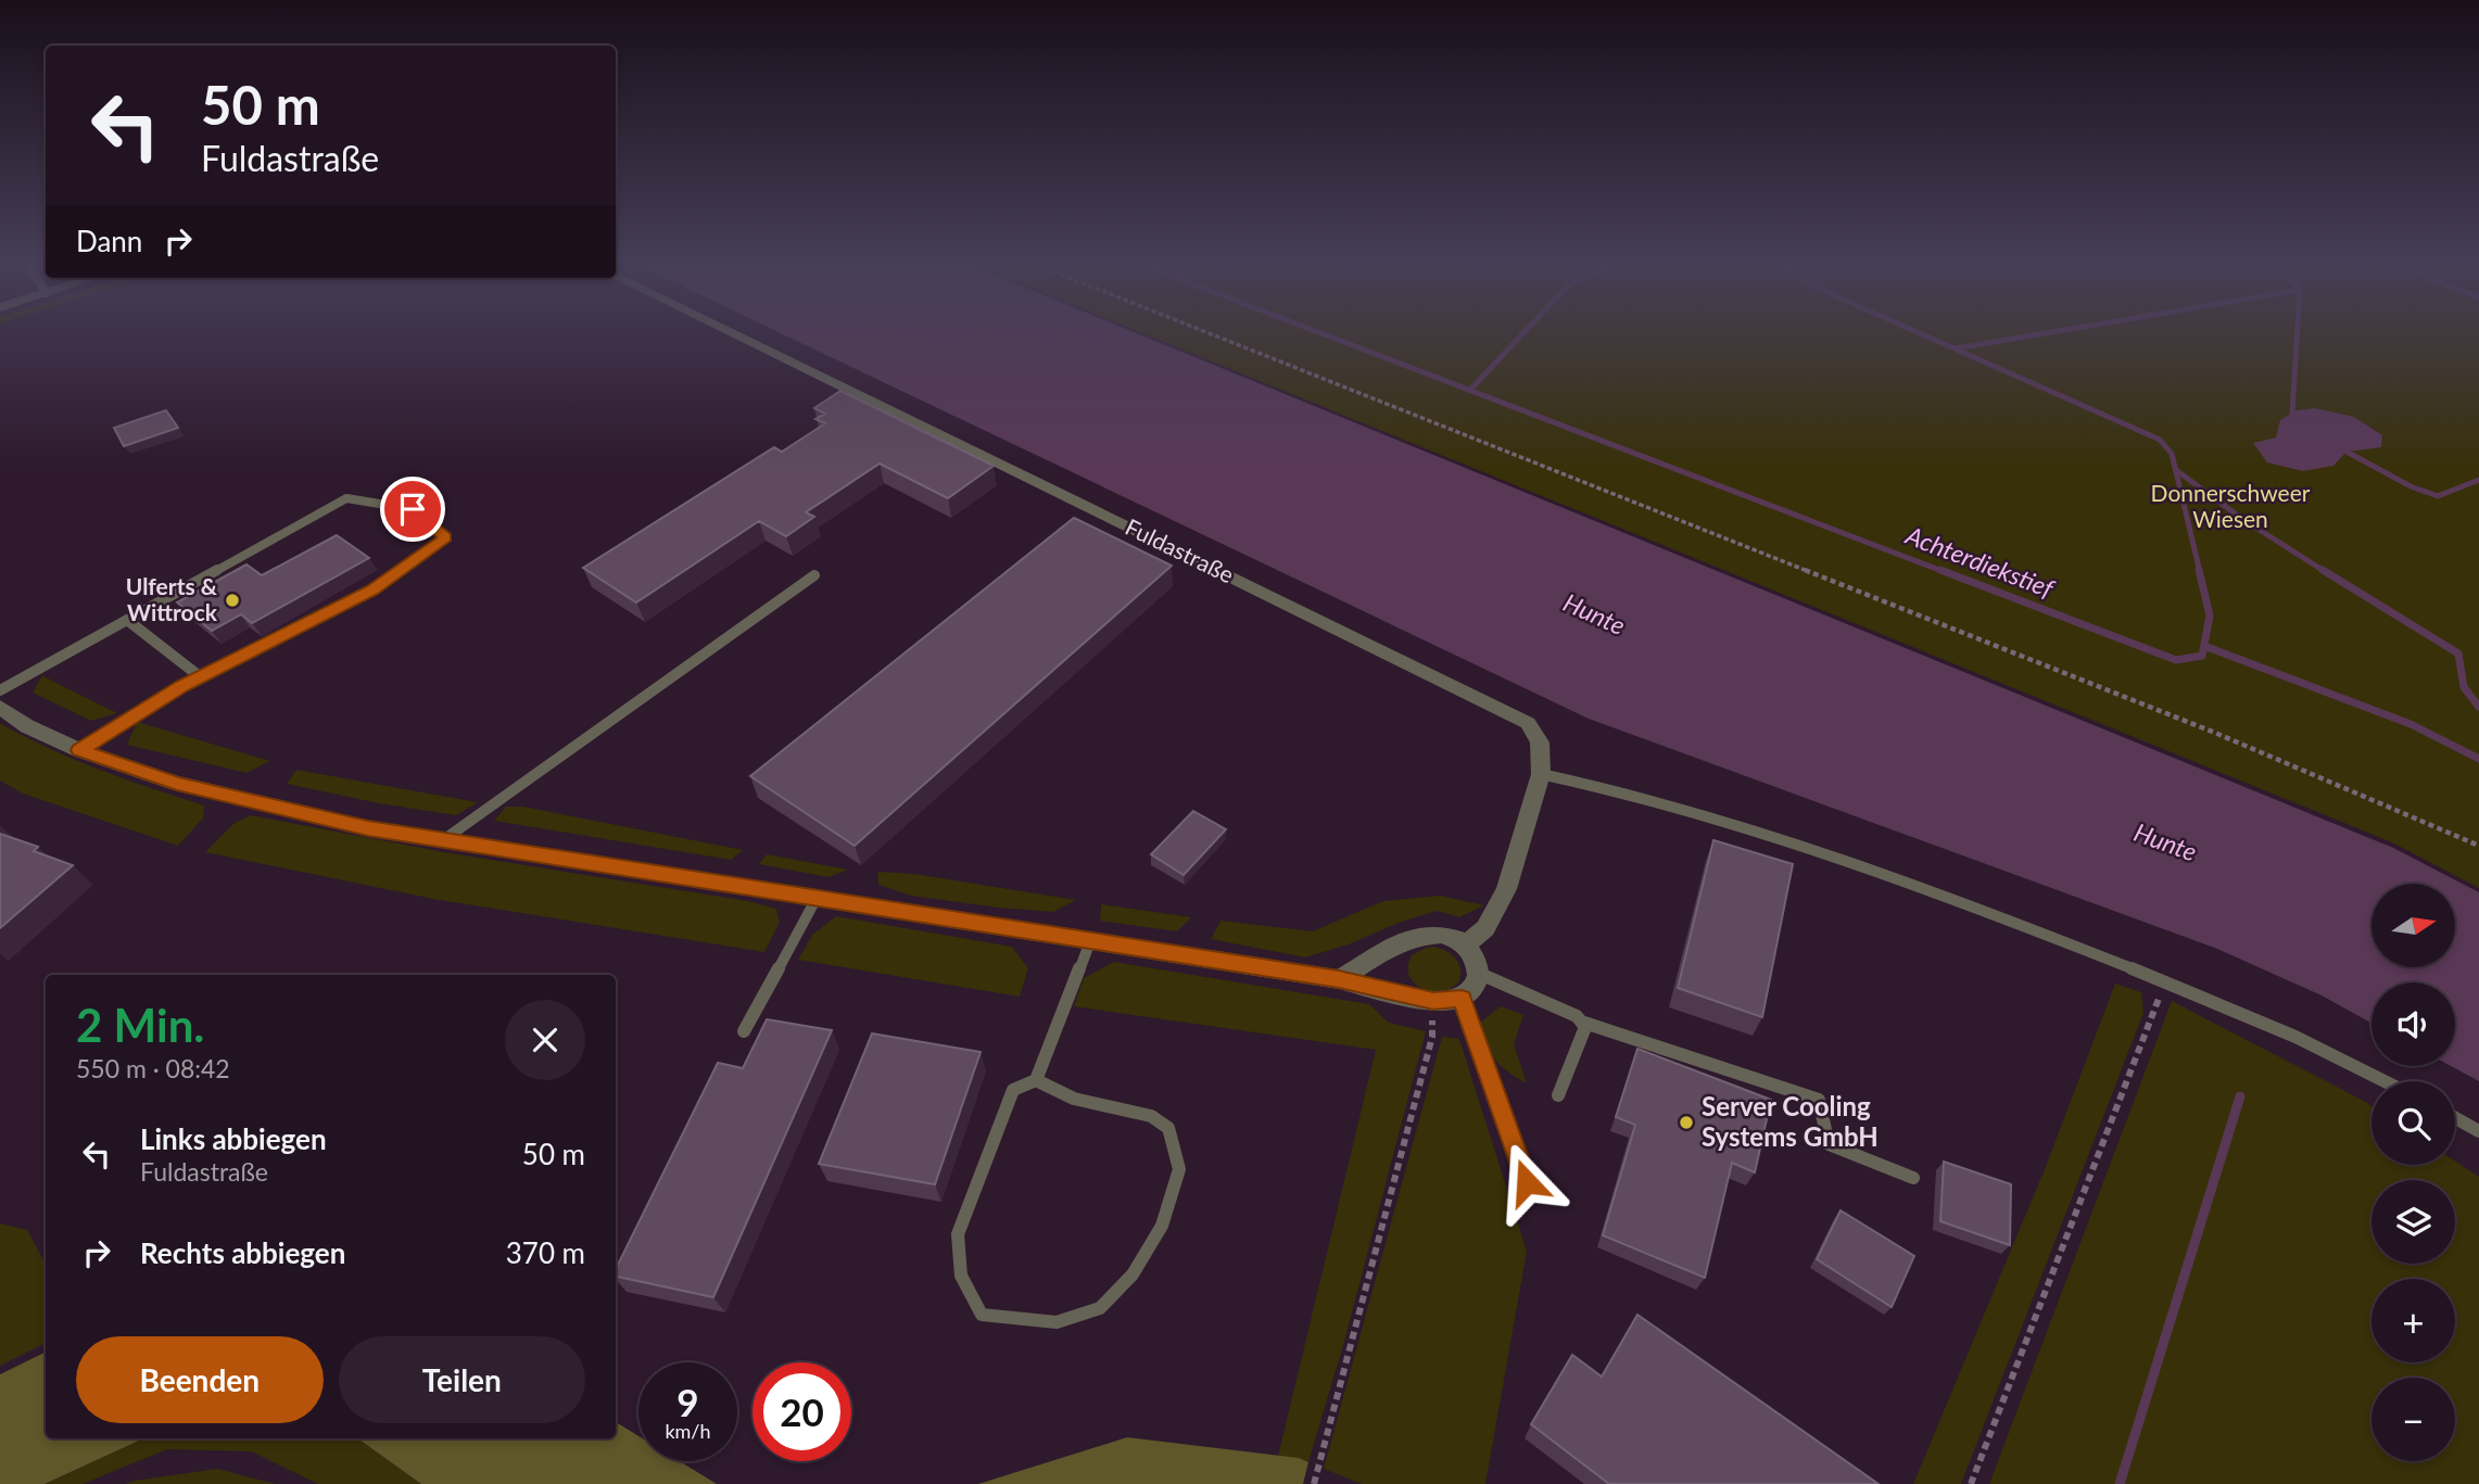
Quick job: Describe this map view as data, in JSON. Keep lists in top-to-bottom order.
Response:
{
  "streets": {
    "street": ["Fuldastraße"]
  },
  "water": ["Achterdiekstief", "Hunte"],
  "parks": ["Donnerschweer Wiesen"],
  "places": ["Ulferts & Wittrock", "Server Cooling Systems GmbH"],
  "north": "right",
  "page": {
    "turn": ["50 m", "Fuldastraße"],
    "then": "Dann",
    "map_buttons": ["+", "−"],
    "heading": ["2 Min.", "550 m · 08:42"],
    "list": [
      {
        "name": "Links abbiegen",
        "note": "Fuldastraße",
        "value": "50 m"
      },
      {
        "name": "Rechts abbiegen",
        "value": "370 m"
      }
    ],
    "buttons": ["Beenden", "Teilen"],
    "speed": "9 km/h",
    "limit": "20"
  }
}
